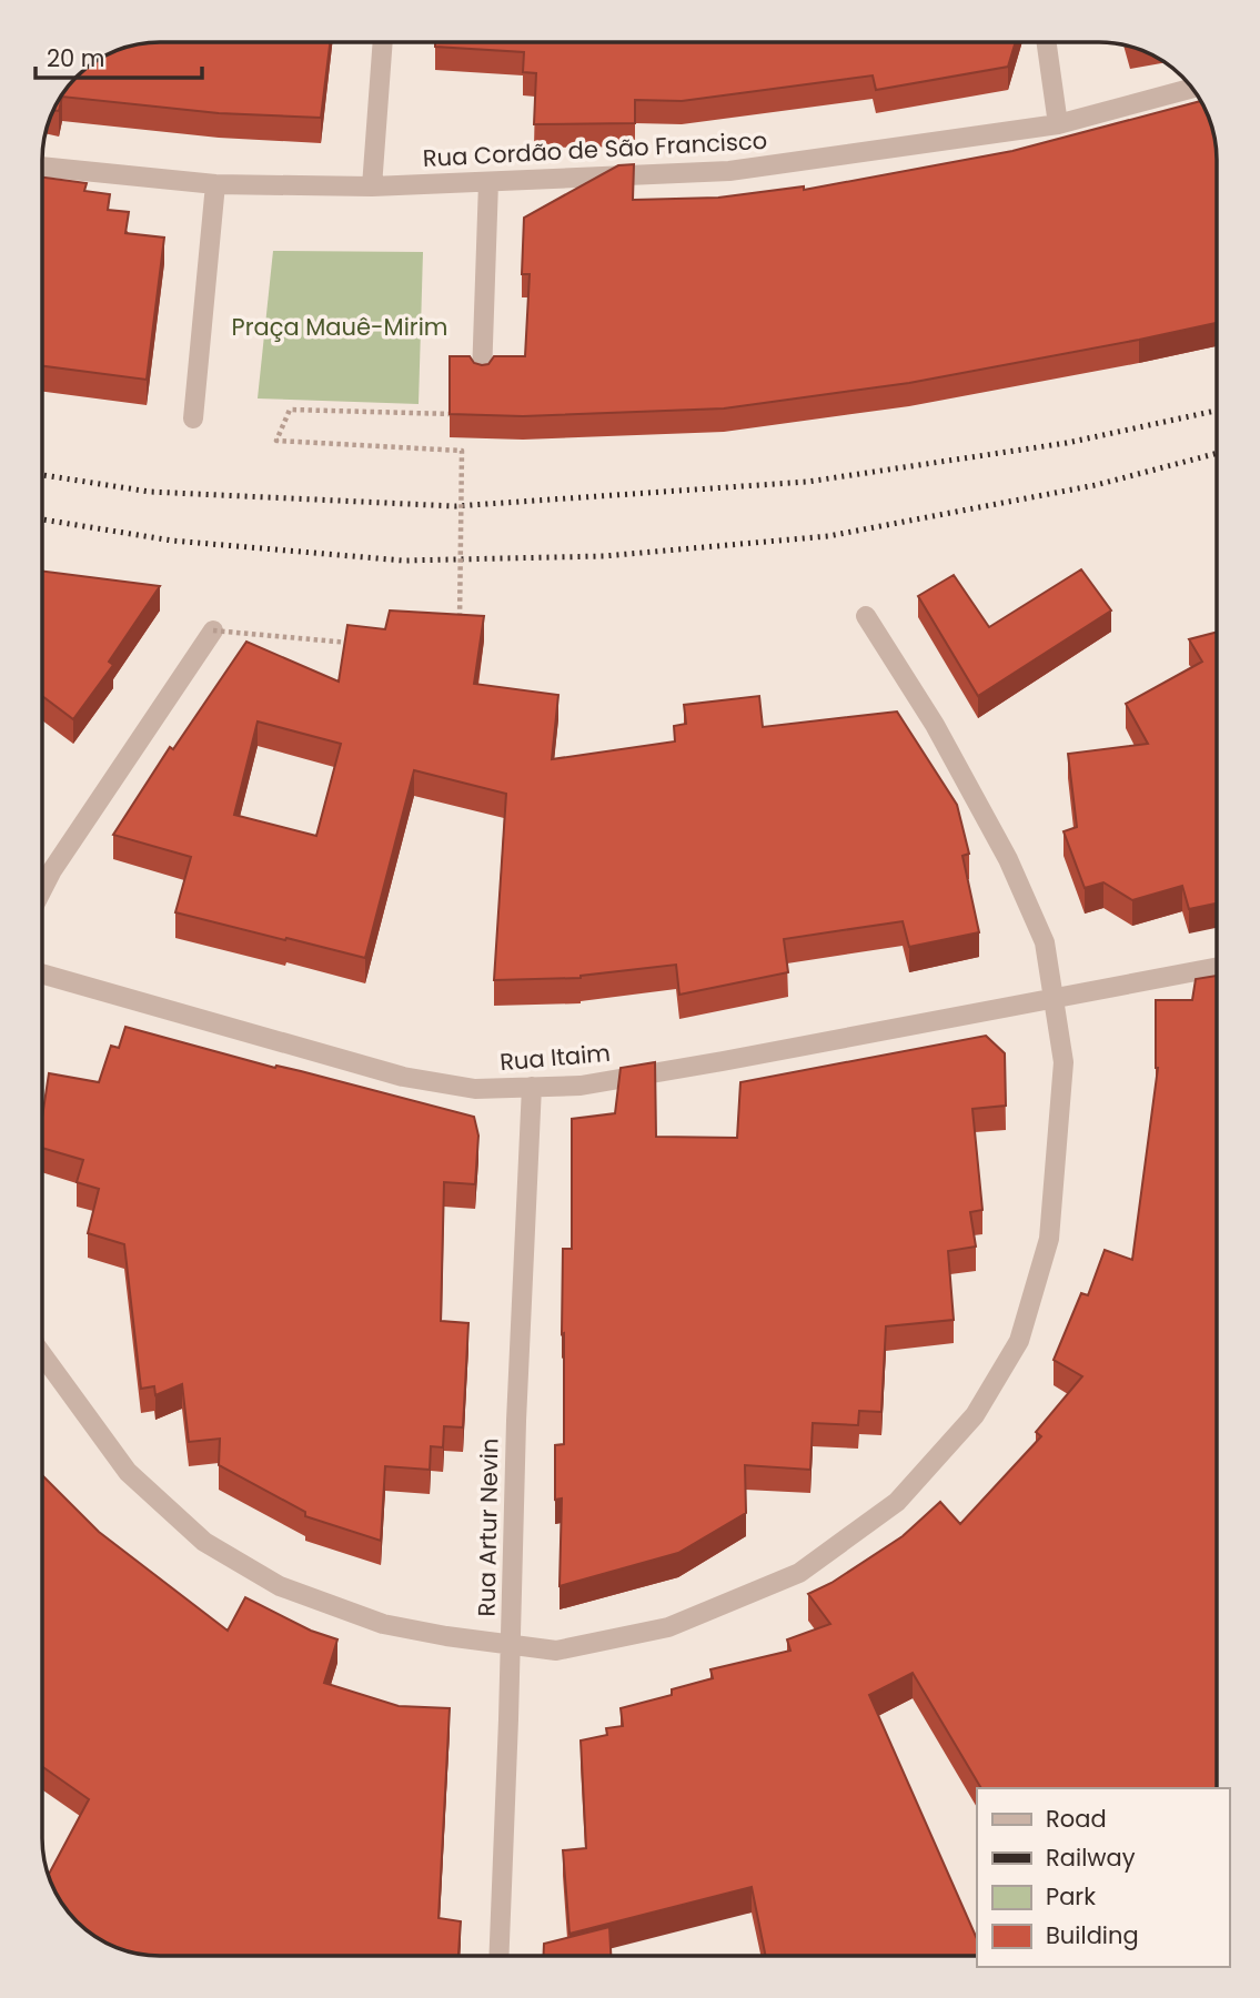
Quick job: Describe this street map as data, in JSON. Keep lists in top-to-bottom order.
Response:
{
  "streets": {
    "street": ["Rua Cordão de São Francisco", "Rua Itaim", "Rua Artur Nevin"]
  },
  "crossings": [
    ["Rua Itaim", "Rua Artur Nevin"]
  ],
  "parks": ["Praça Mauê-Mirim"],
  "legend": [
    "Road",
    "Railway",
    "Park",
    "Building"
  ],
  "scale_bar": "20 m"
}
